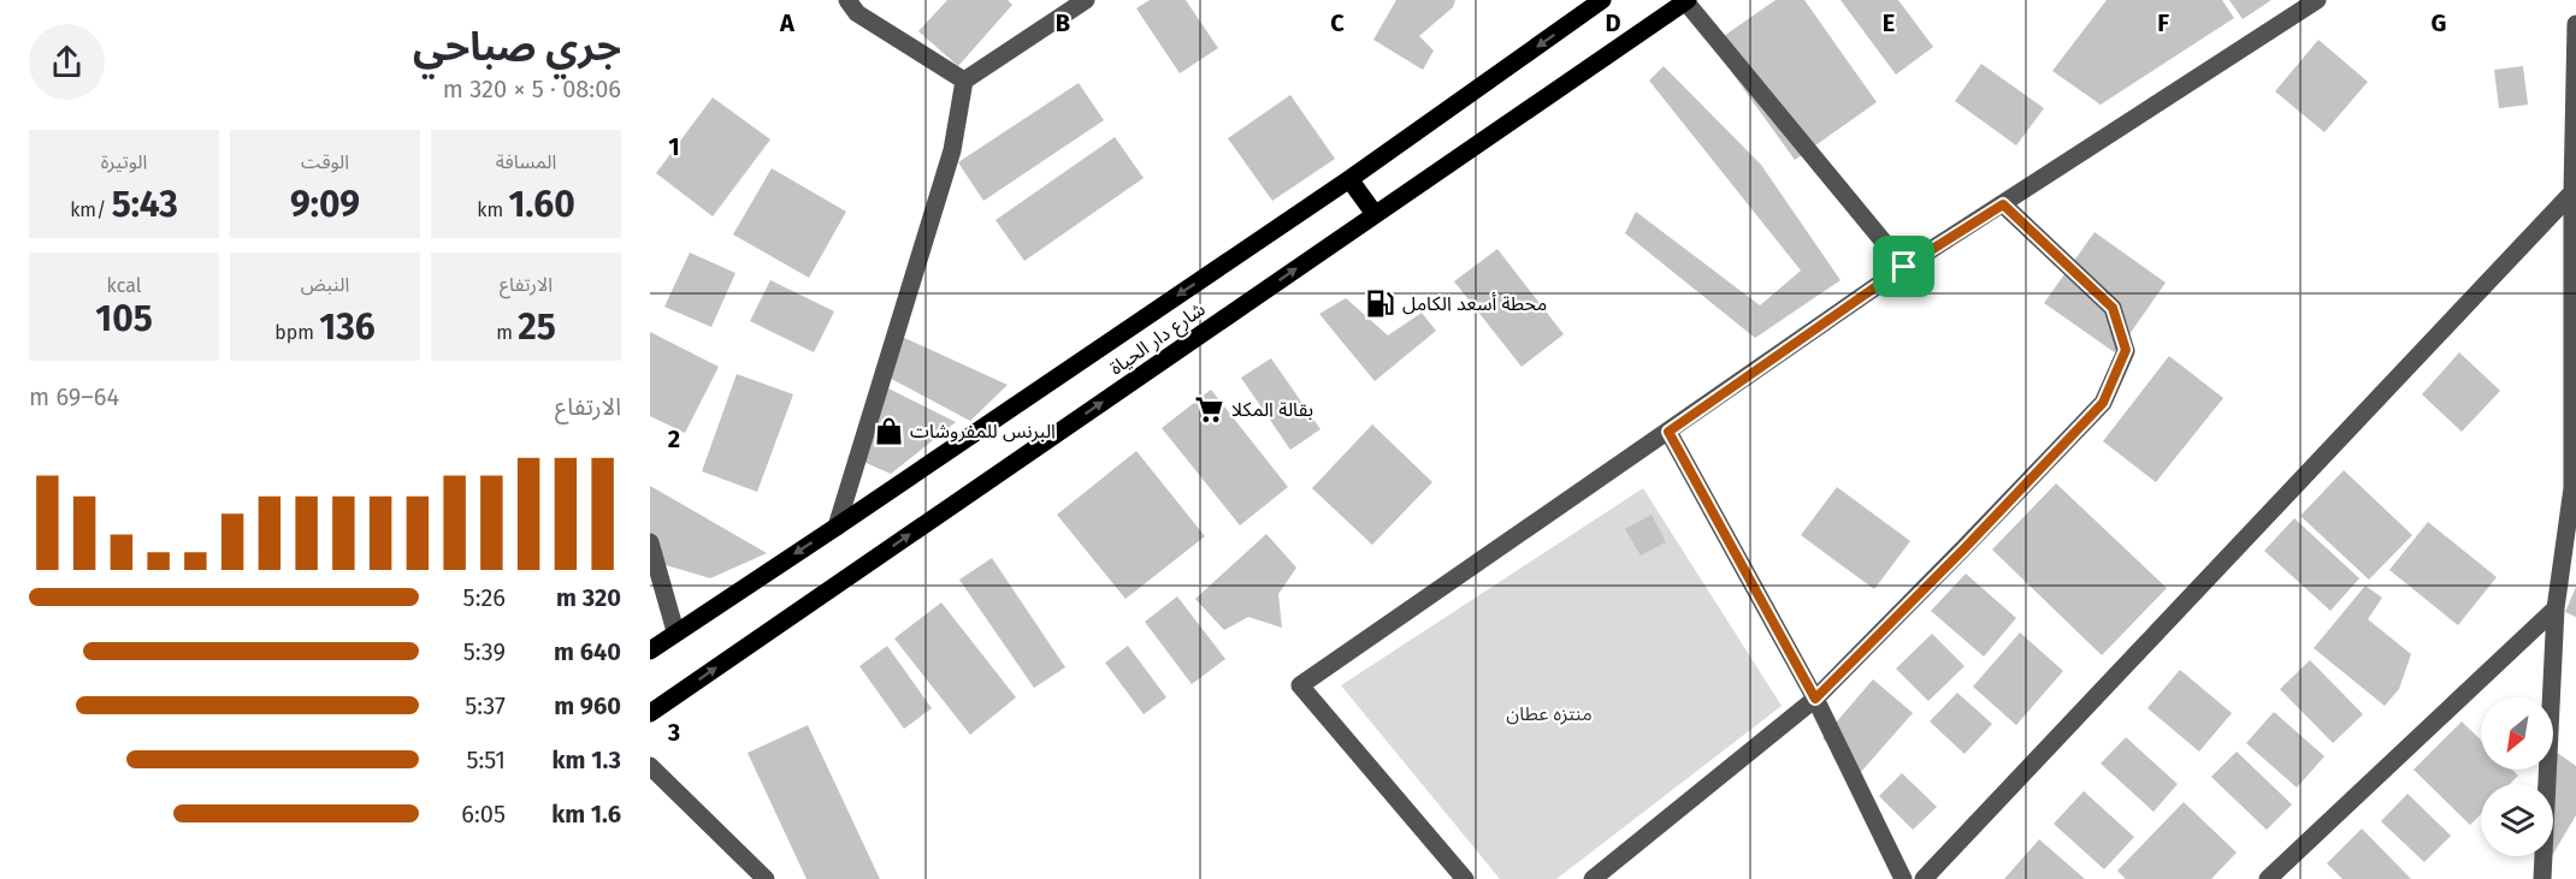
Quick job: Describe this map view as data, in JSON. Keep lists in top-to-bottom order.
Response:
{
  "streets": {
    "main road": ["شارع دار الحياة"]
  },
  "parks": ["منتزه عطان"],
  "places": {
    "fuel station": ["محطة أسعد الكامل"],
    "supermarket": ["بقالة المكلا"],
    "shop": ["البرنس للمفروشات"]
  },
  "north": "bottom left",
  "page": {
    "heading": ["جري صباحي", "08:06 · 5 × 320 m"],
    "stats": [
      ["المسافة", "1.60 km"],
      ["الوقت", "9:09"],
      ["الوتيرة", "5:43 /km"],
      ["الارتفاع", "25 m"],
      ["النبض", "136 bpm"],
      ["kcal", "105"]
    ],
    "chart": ["الارتفاع", "64–69 m"],
    "list": [
      {
        "name": "320 m",
        "note": "5:26"
      },
      {
        "name": "640 m",
        "note": "5:39"
      },
      {
        "name": "960 m",
        "note": "5:37"
      },
      {
        "name": "1.3 km",
        "note": "5:51"
      },
      {
        "name": "1.6 km",
        "note": "6:05"
      }
    ]
  },
  "grid": {
    "columns": [
      "A",
      "B",
      "C",
      "D",
      "E",
      "F",
      "G"
    ],
    "rows": ["1", "2", "3"]
  }
}
